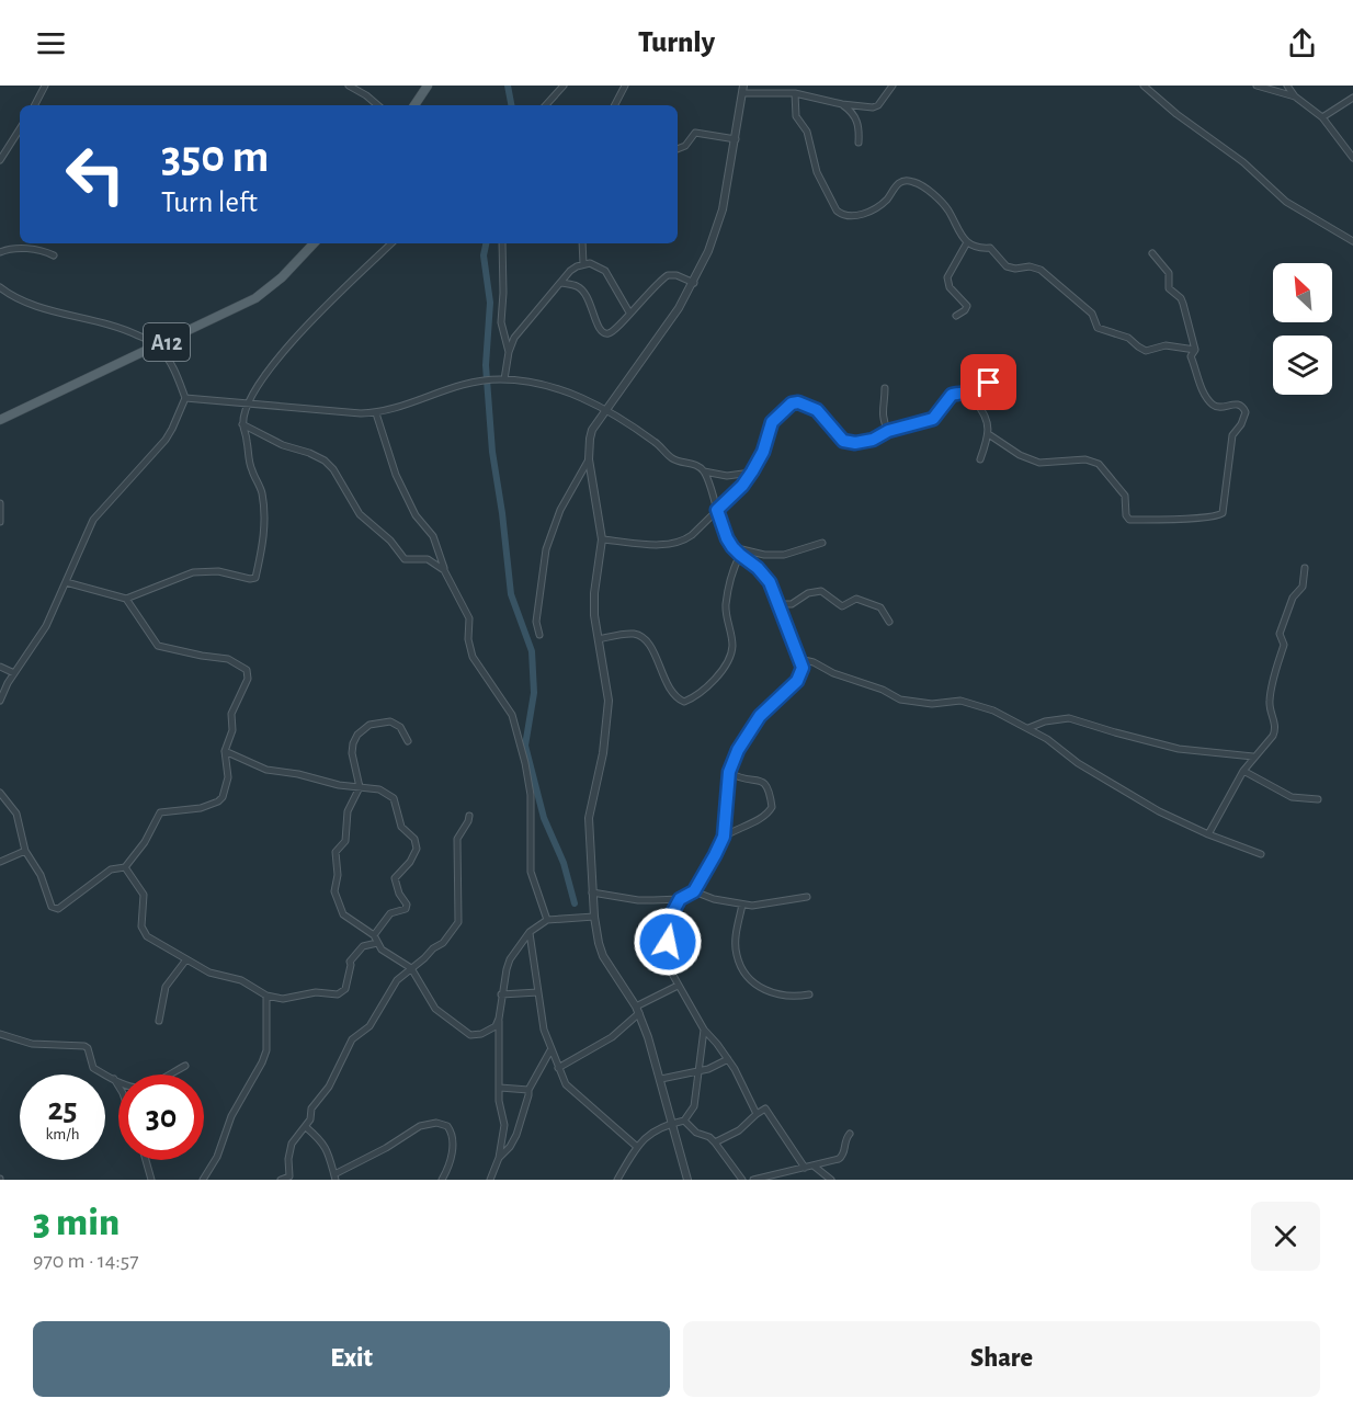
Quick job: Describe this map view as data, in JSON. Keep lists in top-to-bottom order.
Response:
{
  "streets": {
    "main road": ["A12"]
  },
  "north": "top left",
  "page": {
    "header": "Turnly",
    "turn": ["350 m", "Turn left"],
    "speed": "25 km/h",
    "limit": "30",
    "heading": ["3 min", "970 m · 14:57"],
    "buttons": ["Exit", "Share"]
  }
}
